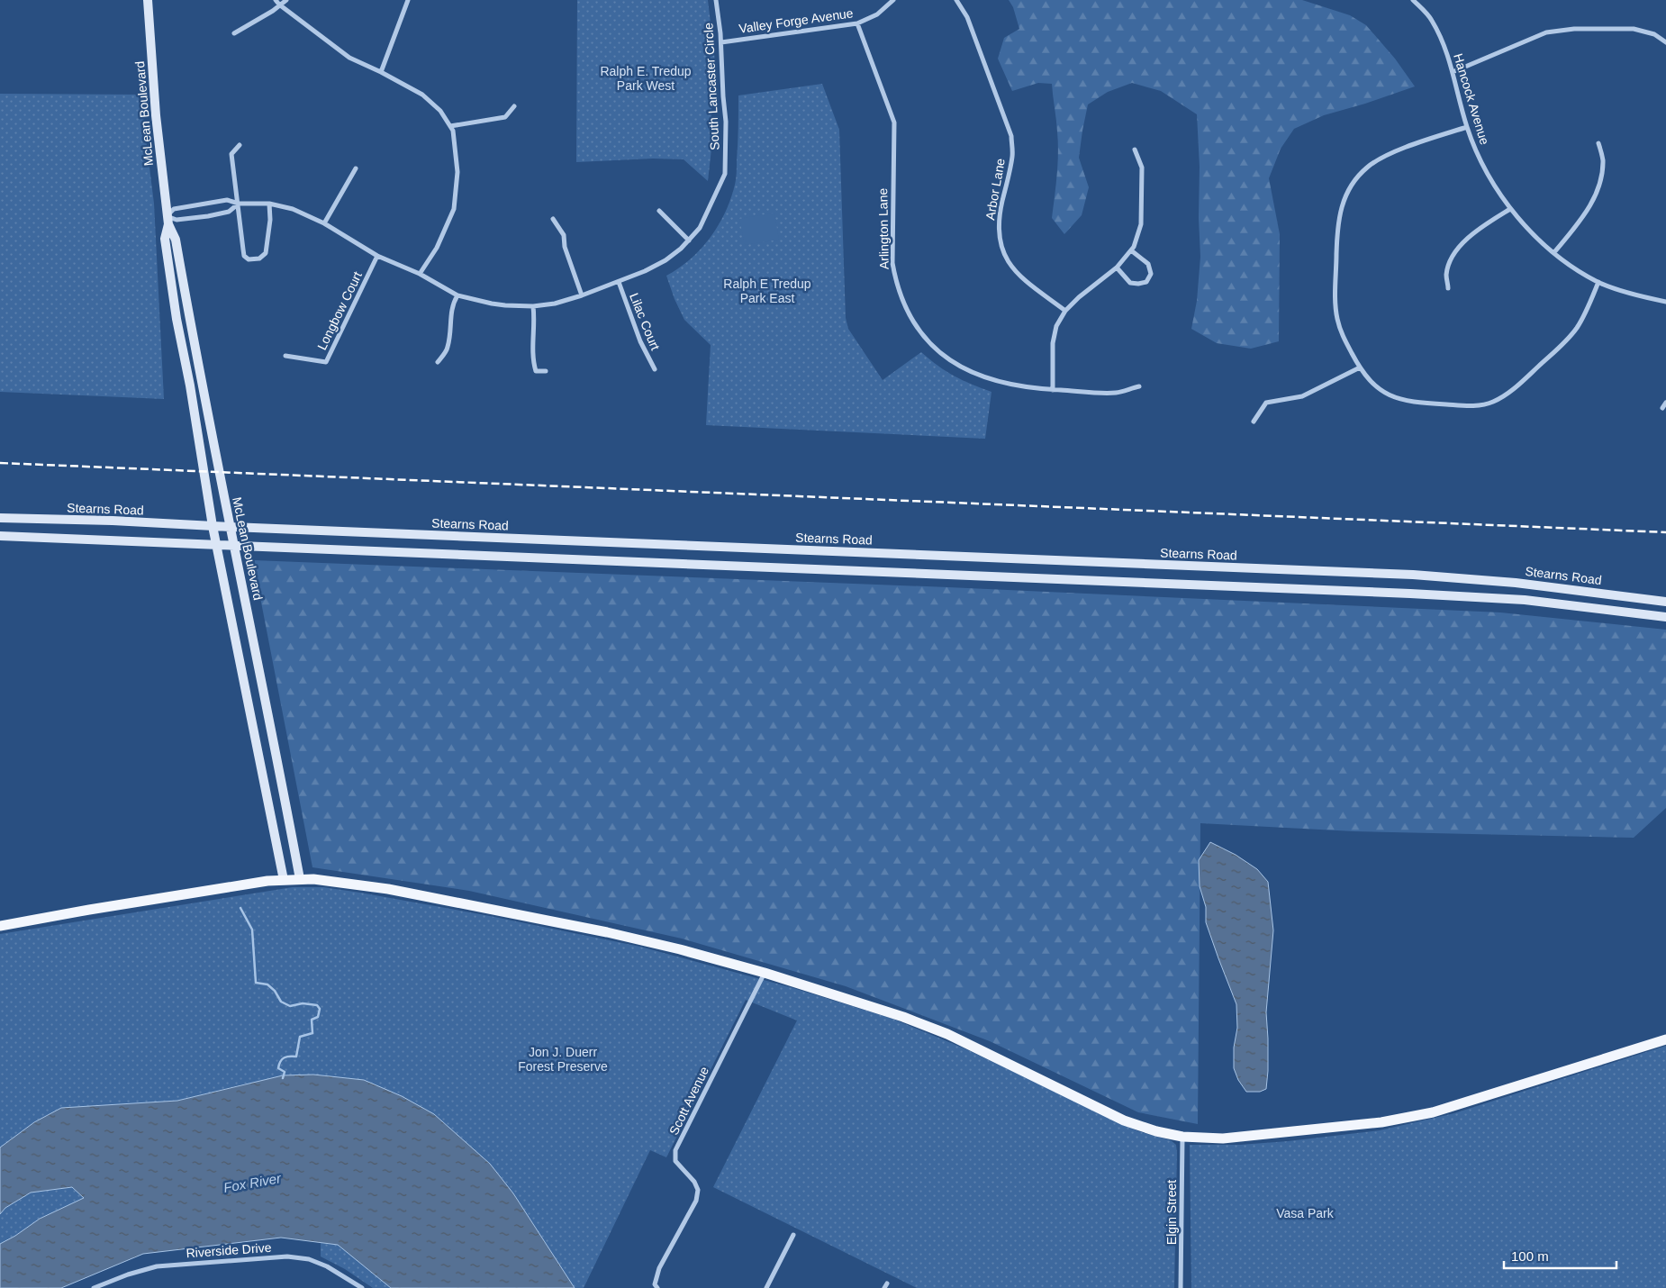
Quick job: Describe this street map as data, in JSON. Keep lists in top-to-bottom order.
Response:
{
  "streets": {
    "main road": ["McLean Boulevard", "Stearns Road"],
    "street": [
      "Valley Forge Avenue",
      "South Lancaster Circle",
      "Hancock Avenue",
      "Arbor Lane",
      "Arlington Lane",
      "Longbow Court",
      "Lilac Court",
      "Scott Avenue",
      "Elgin Street",
      "Riverside Drive"
    ]
  },
  "crossings": [
    ["Valley Forge Avenue", "South Lancaster Circle"],
    ["Valley Forge Avenue", "Arlington Lane"],
    ["South Lancaster Circle", "McLean Boulevard"],
    ["South Lancaster Circle", "Longbow Court"],
    ["South Lancaster Circle", "Lilac Court"],
    ["McLean Boulevard", "Stearns Road"]
  ],
  "water": ["Fox River"],
  "parks": [
    "Ralph E. Tredup Park West",
    "Ralph E Tredup Park East",
    "Jon J. Duerr Forest Preserve",
    "Vasa Park"
  ],
  "scale_bar": "100 m"
}
